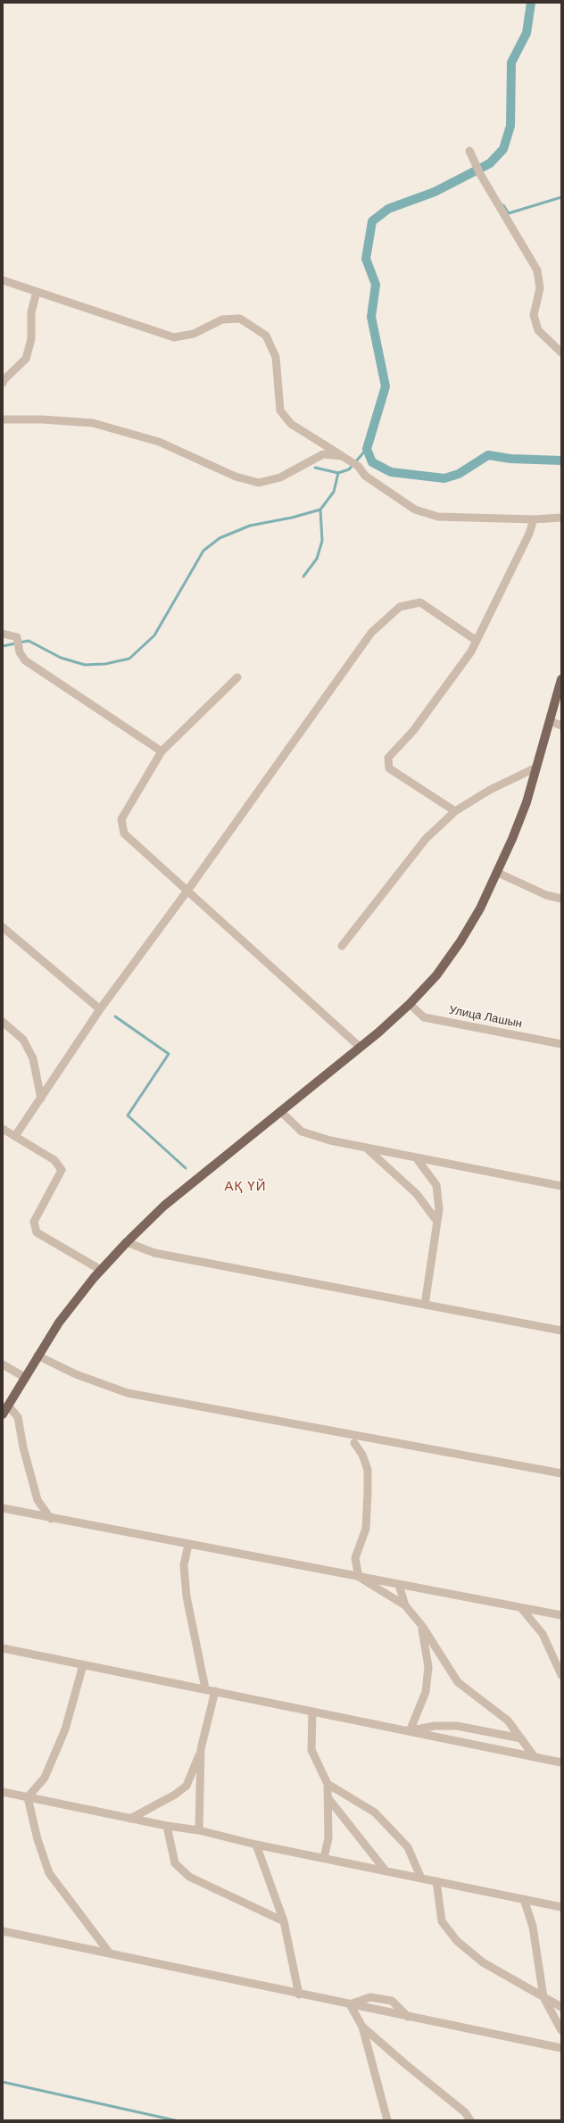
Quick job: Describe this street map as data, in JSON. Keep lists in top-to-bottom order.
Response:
{
  "streets": {
    "street": ["Улица Лашын"]
  },
  "districts": ["АҚ ҮЙ"]
}
